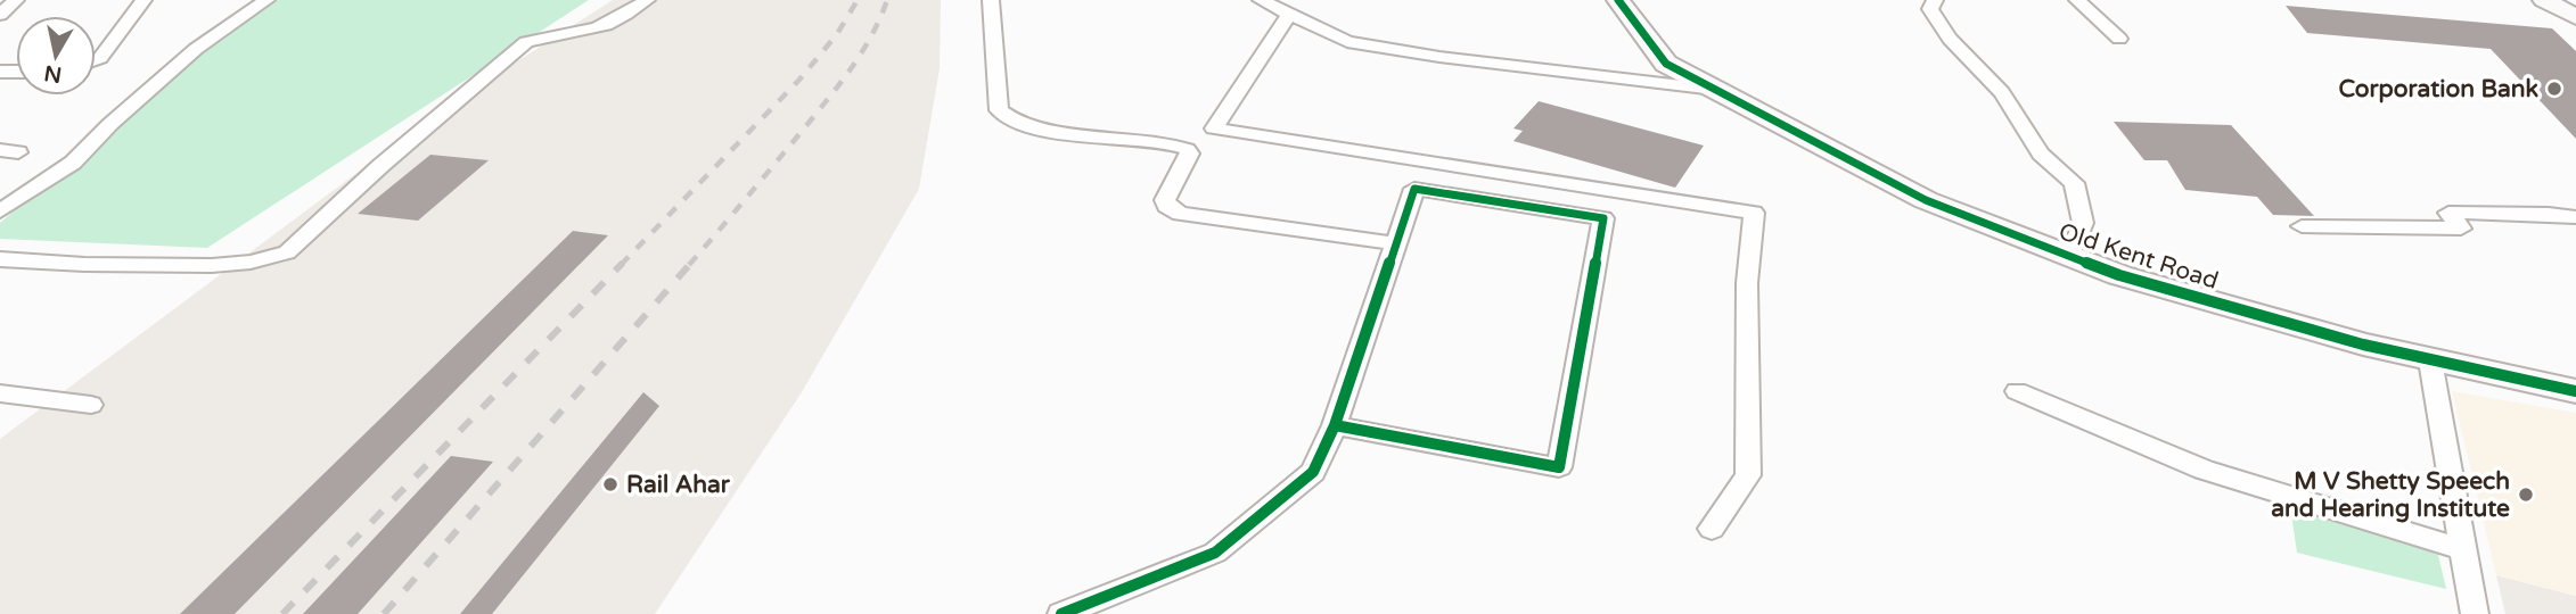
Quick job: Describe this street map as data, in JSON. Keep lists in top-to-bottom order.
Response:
{
  "streets": {
    "street": ["Old Kent Road"]
  },
  "places": ["Corporation Bank", "Rail Ahar", "M V Shetty Speech and Hearing Institute"],
  "north": "bottom"
}
